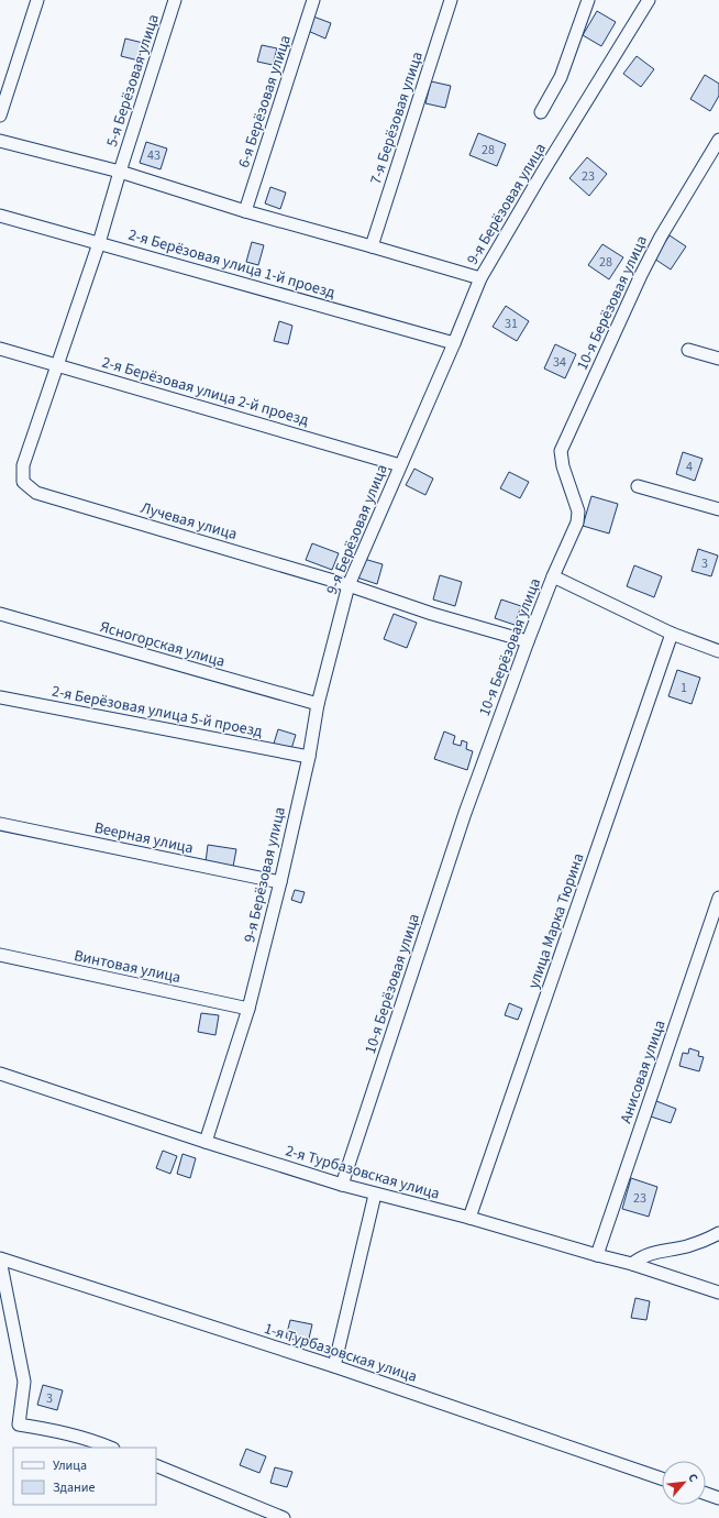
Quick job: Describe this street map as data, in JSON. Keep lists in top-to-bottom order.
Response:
{
  "streets": {
    "street": [
      "5-я Берёзовая улица",
      "6-я Берёзовая улица",
      "7-я Берёзовая улица",
      "9-я Берёзовая улица",
      "2-я Берёзовая улица 1-й проезд",
      "10-я Берёзовая улица",
      "2-я Берёзовая улица 2-й проезд",
      "Лучевая улица",
      "Ясногорская улица",
      "2-я Берёзовая улица 5-й проезд",
      "Веерная улица",
      "улица Марка Тюрина",
      "Винтовая улица",
      "Анисовая улица",
      "2-я Турбазовская улица",
      "1-я Турбазовская улица"
    ]
  },
  "crossings": [
    ["5-я Берёзовая улица", "2-я Берёзовая улица 1-й проезд"],
    ["5-я Берёзовая улица", "2-я Берёзовая улица 2-й проезд"],
    ["5-я Берёзовая улица", "Лучевая улица"],
    ["9-я Берёзовая улица", "2-я Берёзовая улица 1-й проезд"],
    ["9-я Берёзовая улица", "2-я Берёзовая улица 2-й проезд"],
    ["9-я Берёзовая улица", "Лучевая улица"],
    ["9-я Берёзовая улица", "Ясногорская улица"],
    ["9-я Берёзовая улица", "2-я Берёзовая улица 5-й проезд"],
    ["9-я Берёзовая улица", "Веерная улица"],
    ["9-я Берёзовая улица", "Винтовая улица"],
    ["9-я Берёзовая улица", "2-я Турбазовская улица"],
    ["10-я Берёзовая улица", "Лучевая улица"],
    ["10-я Берёзовая улица", "2-я Турбазовская улица"],
    ["улица Марка Тюрина", "2-я Турбазовская улица"],
    ["Анисовая улица", "2-я Турбазовская улица"]
  ],
  "house_numbers": [
    "28",
    "43",
    "23",
    "28",
    "31",
    "34",
    "4",
    "3",
    "1",
    "23",
    "3"
  ],
  "legend": ["Улица", "Здание"],
  "north": "top right"
}
